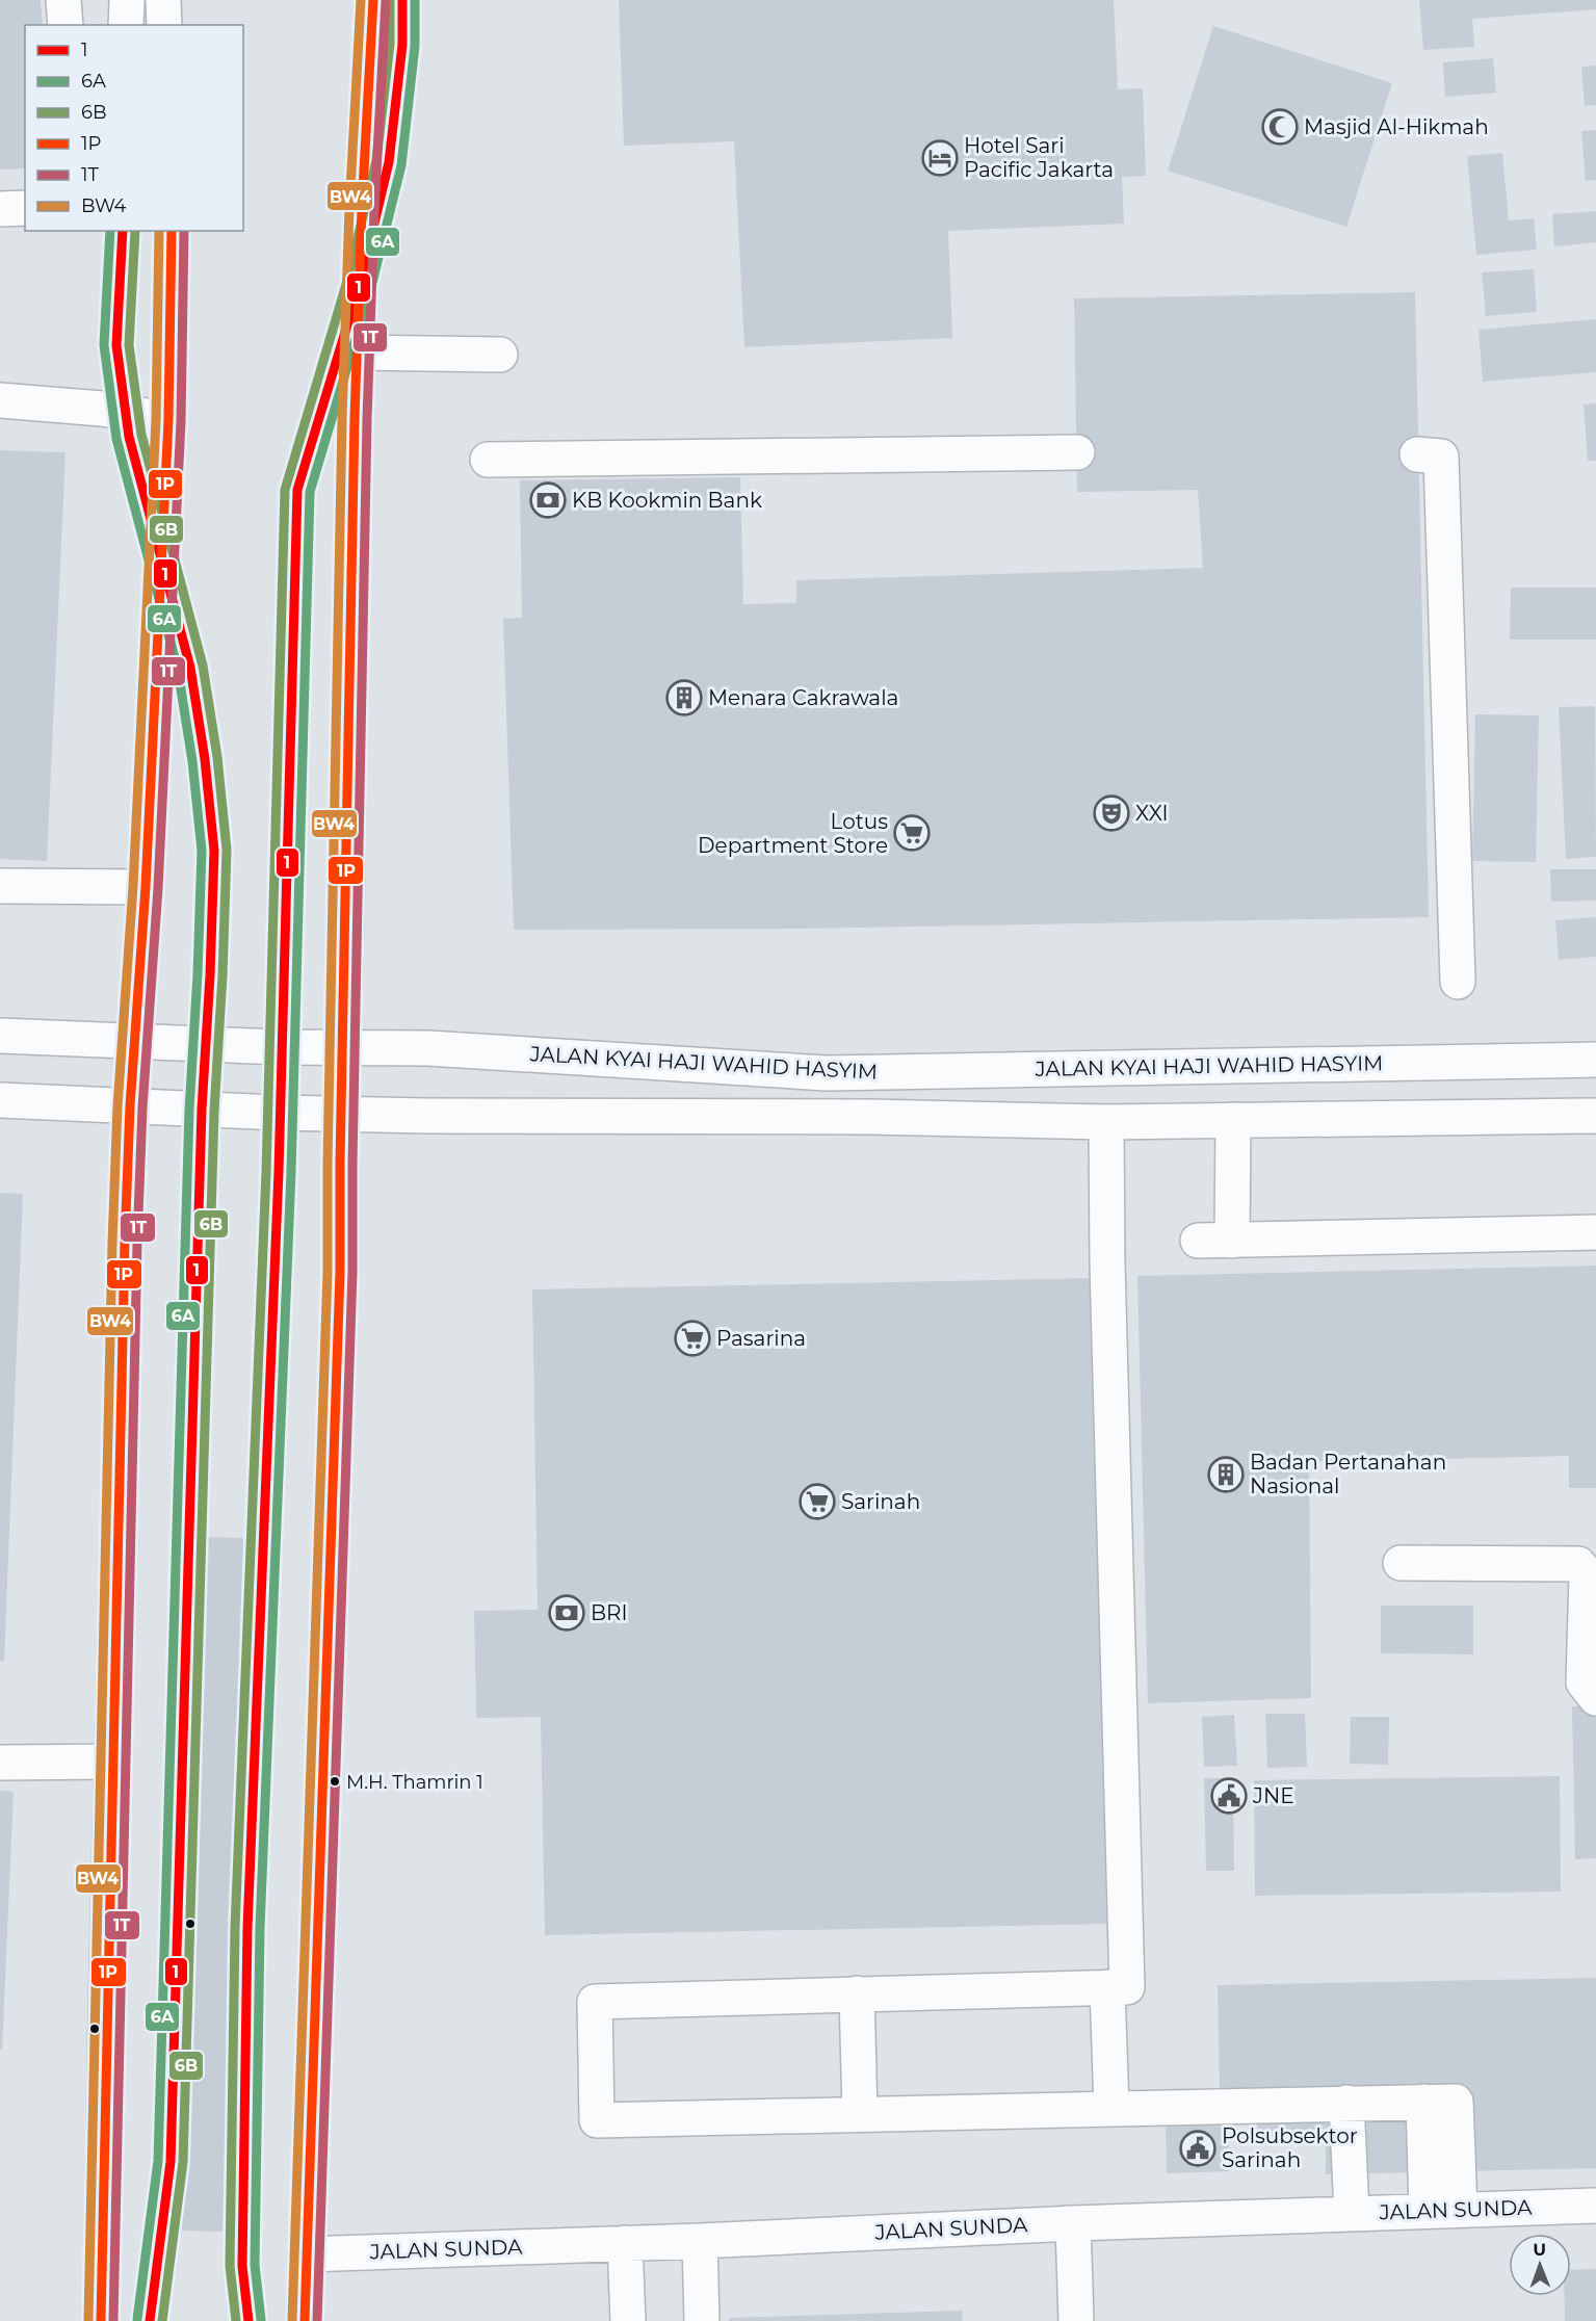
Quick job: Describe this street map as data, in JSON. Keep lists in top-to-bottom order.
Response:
{
  "streets": {
    "main road": ["JALAN KYAI HAJI WAHID HASYIM", "JALAN SUNDA"]
  },
  "places": {
    "mosque": ["Masjid Al-Hikmah"],
    "hotel": ["Hotel Sari Pacific Jakarta"],
    "bank": ["KB Kookmin Bank", "BRI"],
    "building": ["Menara Cakrawala", "Badan Pertanahan Nasional"],
    "theatre": ["XXI"],
    "supermarket": ["Lotus Department Store", "Pasarina", "Sarinah"],
    "other": ["M.H. Thamrin 1"],
    "public building": ["JNE", "Polsubsektor Sarinah"]
  },
  "lines": [
    "transit line 1",
    "transit line 6A",
    "transit line 6B",
    "transit line 1P",
    "transit line BW4",
    "transit line 1T"
  ],
  "legend": [
    "1",
    "6A",
    "6B",
    "1P",
    "1T",
    "BW4"
  ],
  "north": "top"
}
